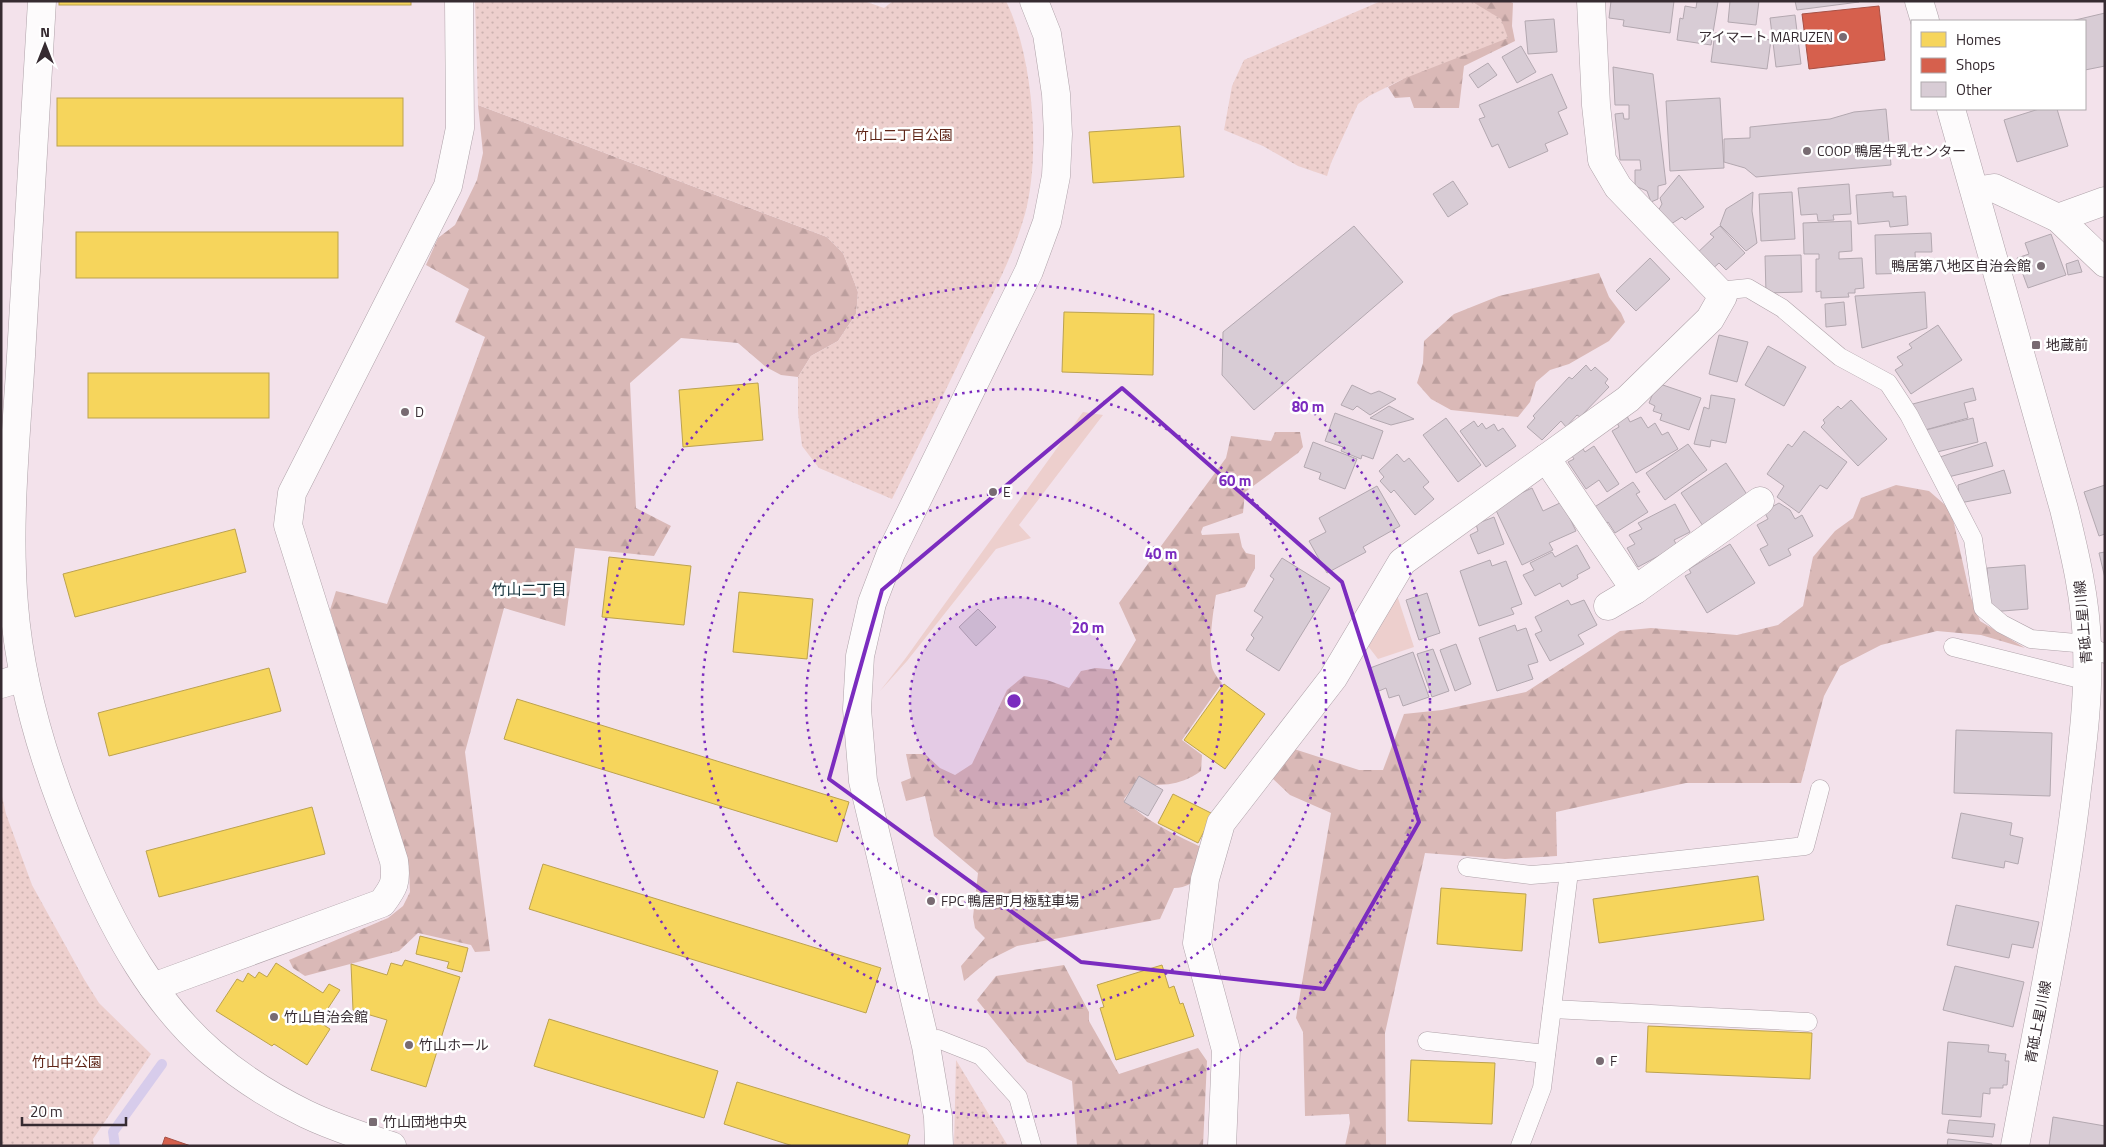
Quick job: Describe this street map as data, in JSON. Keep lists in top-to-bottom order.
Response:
{
  "streets": {
    "street": ["青砥上星川線"]
  },
  "districts": ["竹山二丁目"],
  "parks": ["竹山二丁目公園", "竹山中公園"],
  "places": {
    "other": [
      "アイマート MARUZEN",
      "COOP 鴨居牛乳センター",
      "鴨居第八地区自治会館",
      "D",
      "E",
      "FPC 鴨居町月極駐車場",
      "竹山自治会館",
      "竹山ホール",
      "F"
    ],
    "transit": ["地蔵前", "竹山団地中央"]
  },
  "legend": ["Homes", "Shops", "Other"],
  "scale_bar": "20 m",
  "north": "top",
  "rings": [
    "80 m",
    "60 m",
    "40 m",
    "20 m"
  ]
}
